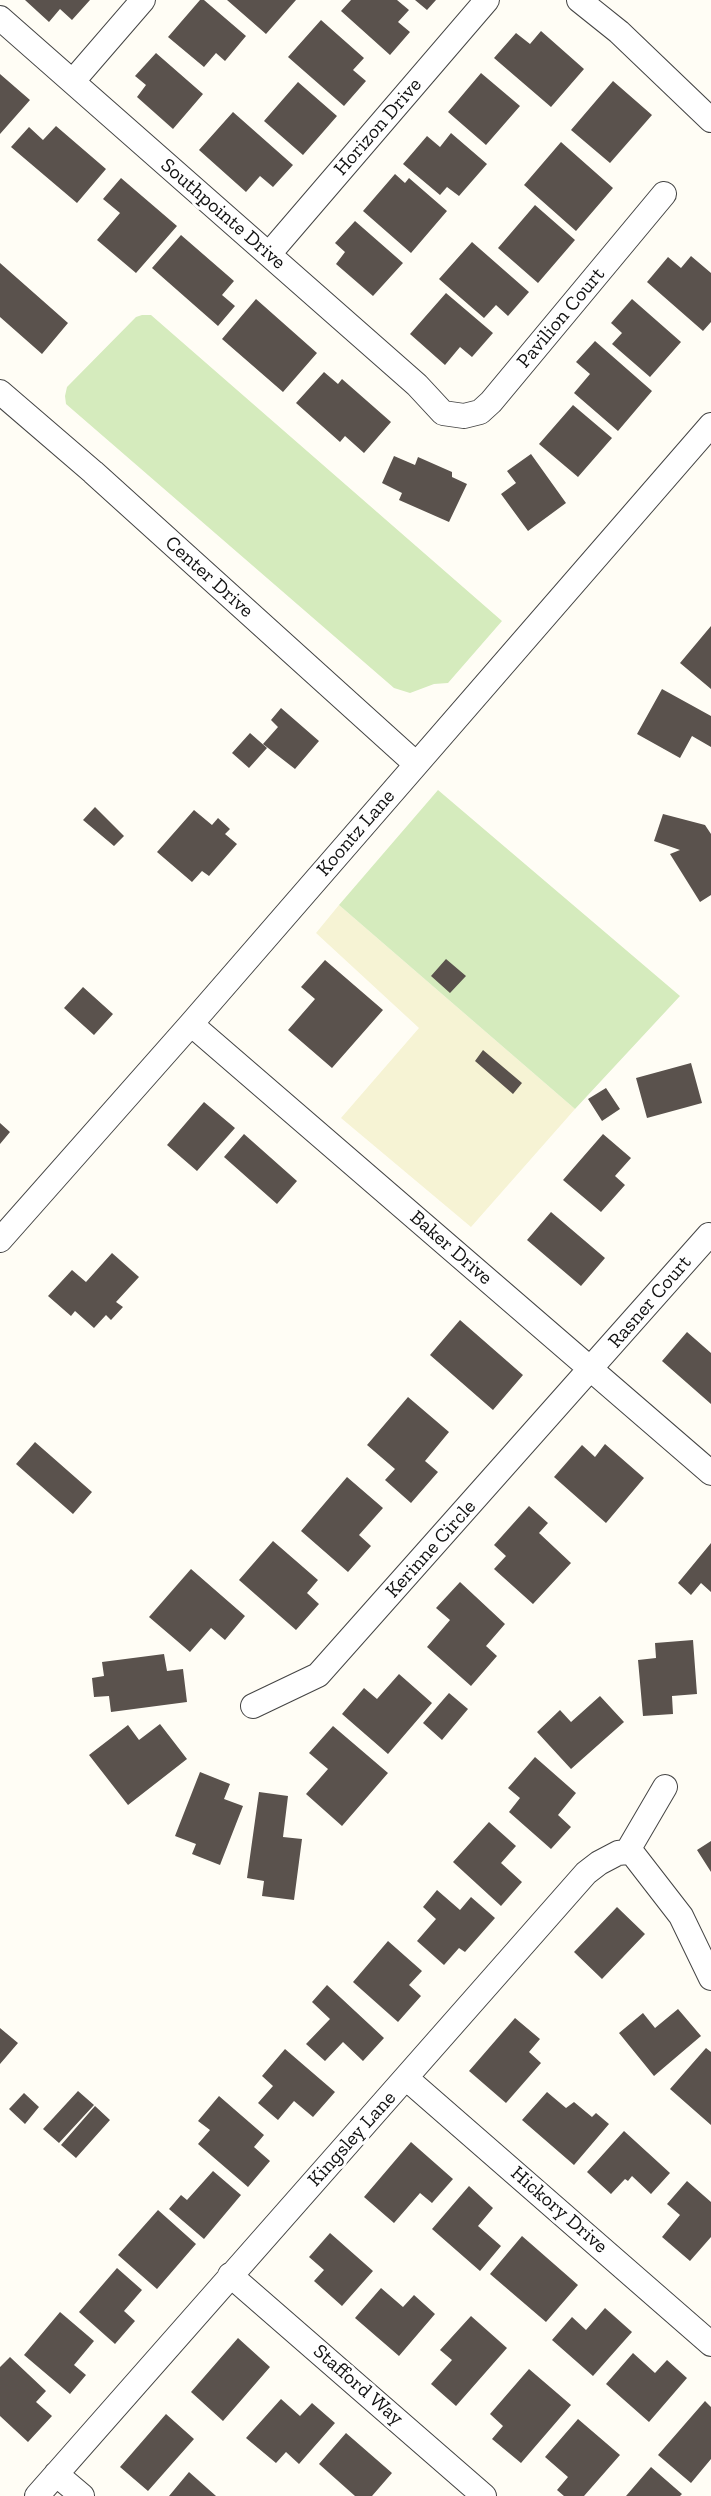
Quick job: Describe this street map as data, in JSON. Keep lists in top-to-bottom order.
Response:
{
  "streets": {
    "street": [
      "Horizon Drive",
      "Southpointe Drive",
      "Pavilion Court",
      "Center Drive",
      "Koontz Lane",
      "Baker Drive",
      "Rasner Court",
      "Kerinne Circle",
      "Kingsley Lane",
      "Hickory Drive",
      "Stafford Way"
    ]
  },
  "crossings": [
    ["Horizon Drive", "Southpointe Drive"],
    ["Southpointe Drive", "Pavilion Court"],
    ["Center Drive", "Koontz Lane"],
    ["Koontz Lane", "Baker Drive"],
    ["Baker Drive", "Rasner Court"],
    ["Baker Drive", "Kerinne Circle"],
    ["Rasner Court", "Kerinne Circle"],
    ["Kingsley Lane", "Hickory Drive"],
    ["Kingsley Lane", "Stafford Way"]
  ]
}
